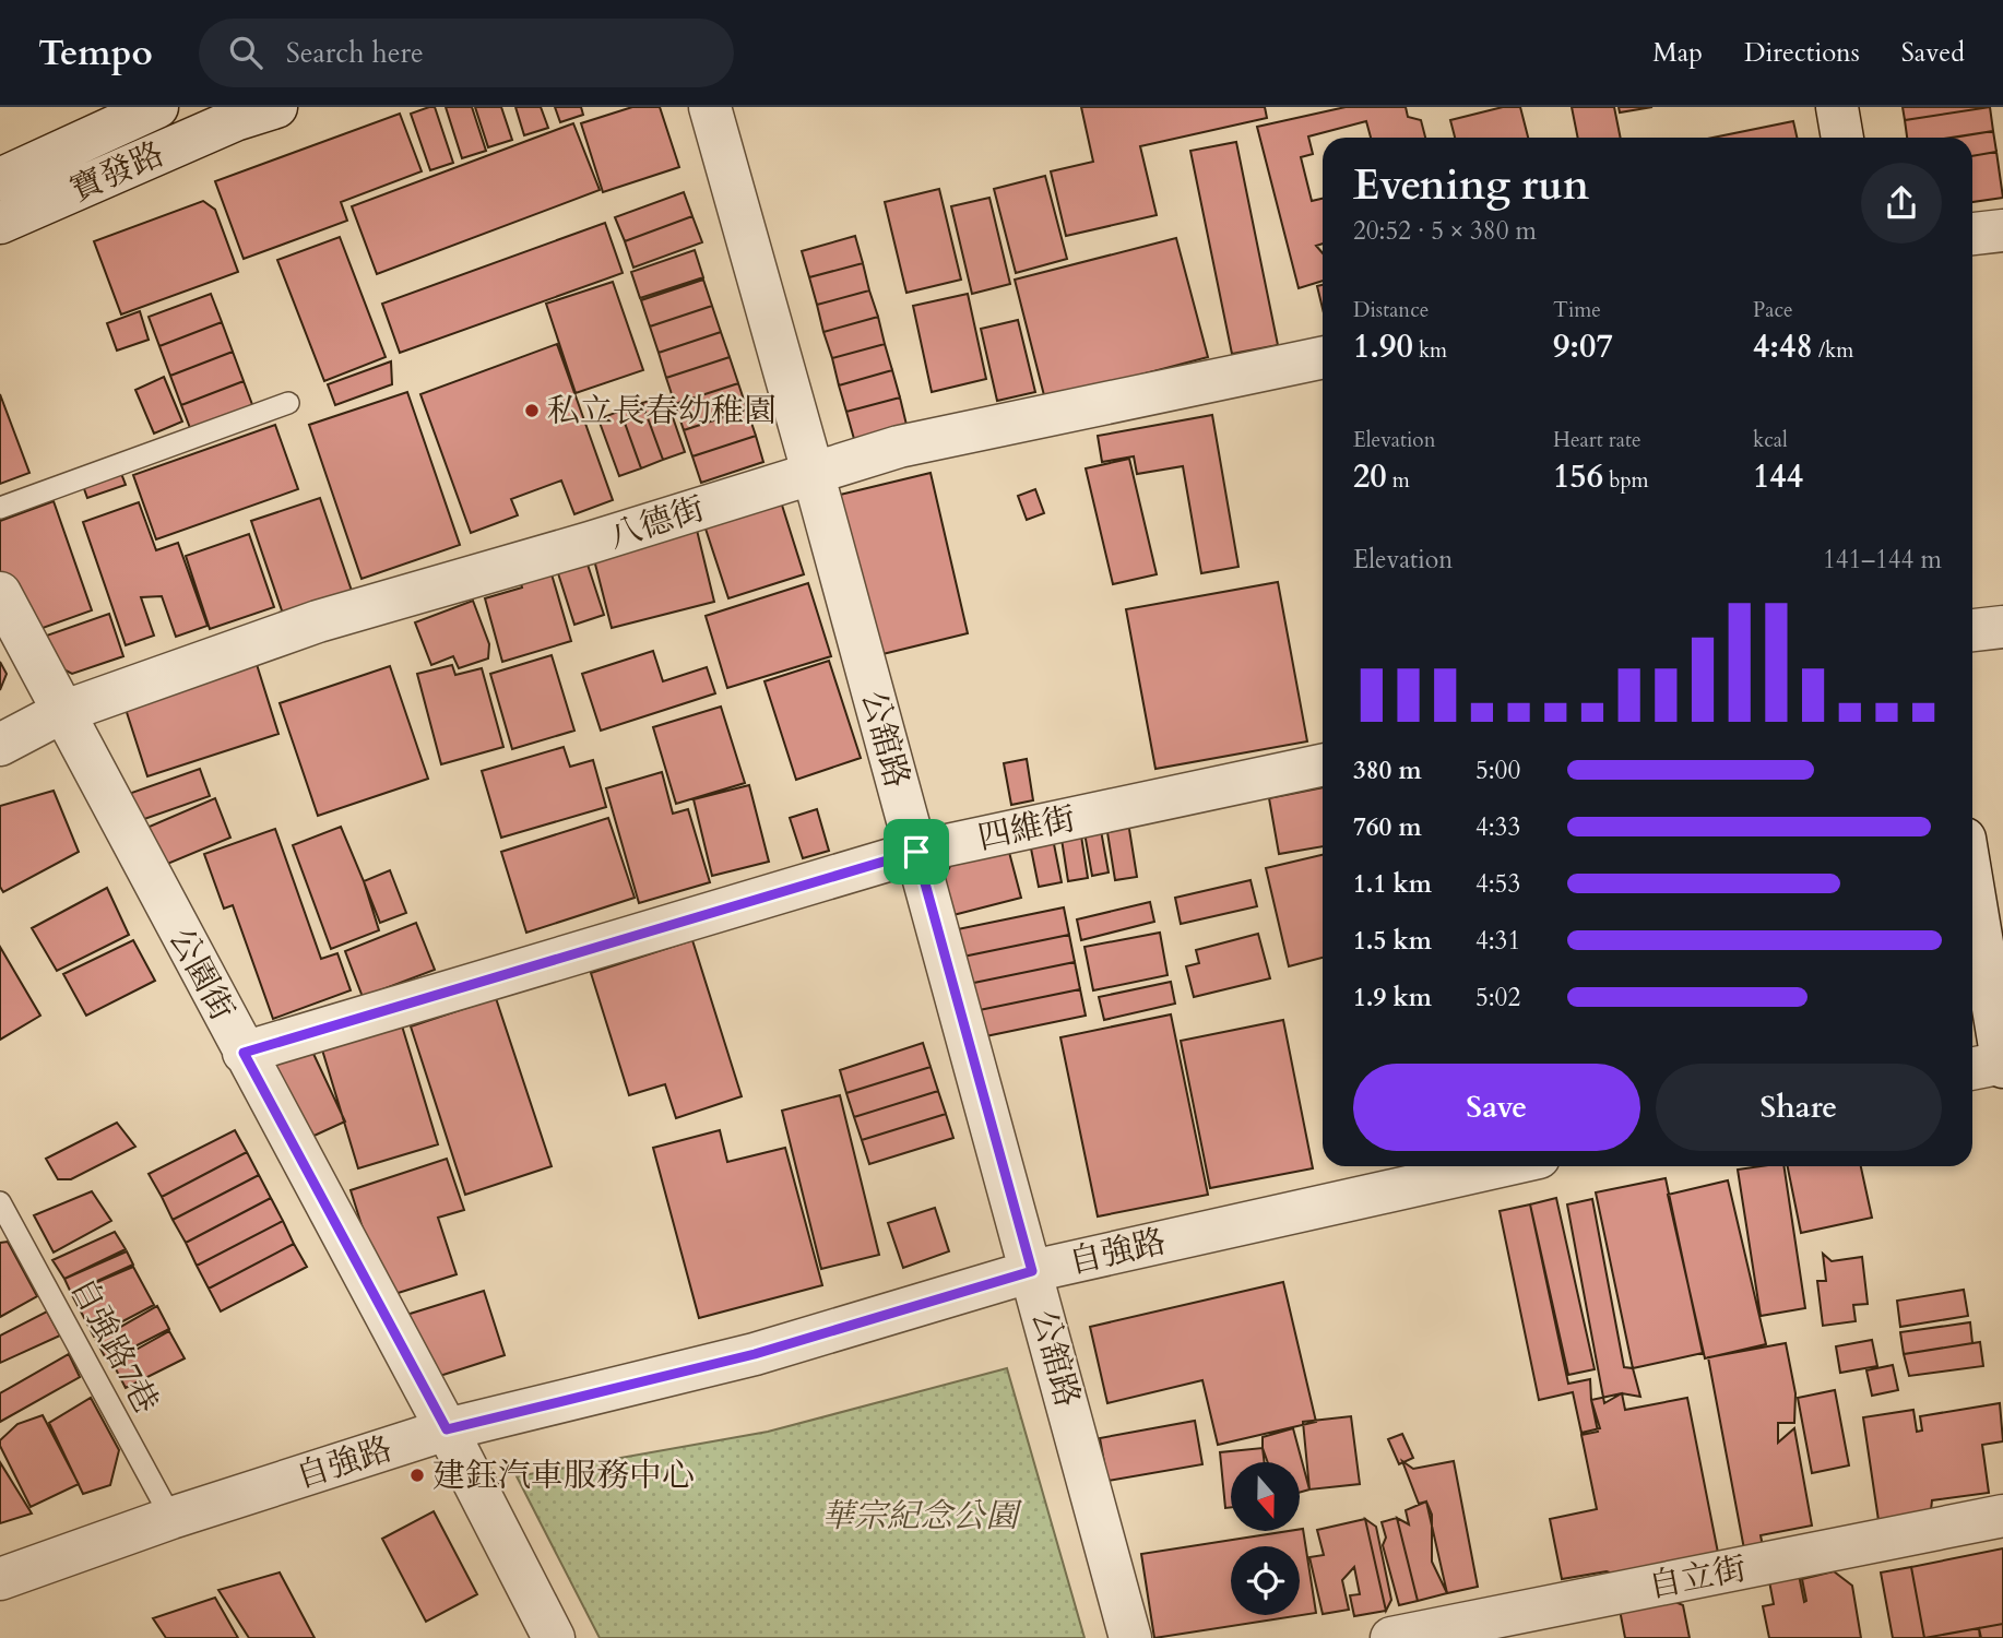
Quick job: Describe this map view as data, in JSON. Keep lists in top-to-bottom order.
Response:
{
  "streets": {
    "street": [
      "寶發路",
      "八德街",
      "公舘路",
      "四維街",
      "公園街",
      "自強路",
      "自立街"
    ],
    "lane": ["自強路7巷"]
  },
  "crossings": [
    ["八德街", "公舘路"],
    ["八德街", "公園街"],
    ["公舘路", "四維街"],
    ["公舘路", "自強路"],
    ["四維街", "公園街"],
    ["公園街", "自強路"],
    ["自強路", "自強路7巷"]
  ],
  "parks": ["華宗紀念公園"],
  "places": ["私立長春幼稚園", "建鈺汽車服務中心"],
  "north": "bottom",
  "page": {
    "header": "Tempo",
    "search": "Search here",
    "nav": ["Map", "Directions", "Saved"],
    "heading": ["Evening run", "20:52 · 5 × 380 m"],
    "stats": [
      ["Distance", "1.90 km"],
      ["Time", "9:07"],
      ["Pace", "4:48 /km"],
      ["Elevation", "20 m"],
      ["Heart rate", "156 bpm"],
      ["kcal", "144"]
    ],
    "chart": ["Elevation", "141–144 m"],
    "list": [
      {
        "name": "380 m",
        "note": "5:00"
      },
      {
        "name": "760 m",
        "note": "4:33"
      },
      {
        "name": "1.1 km",
        "note": "4:53"
      },
      {
        "name": "1.5 km",
        "note": "4:31"
      },
      {
        "name": "1.9 km",
        "note": "5:02"
      }
    ],
    "buttons": ["Save", "Share"]
  }
}
